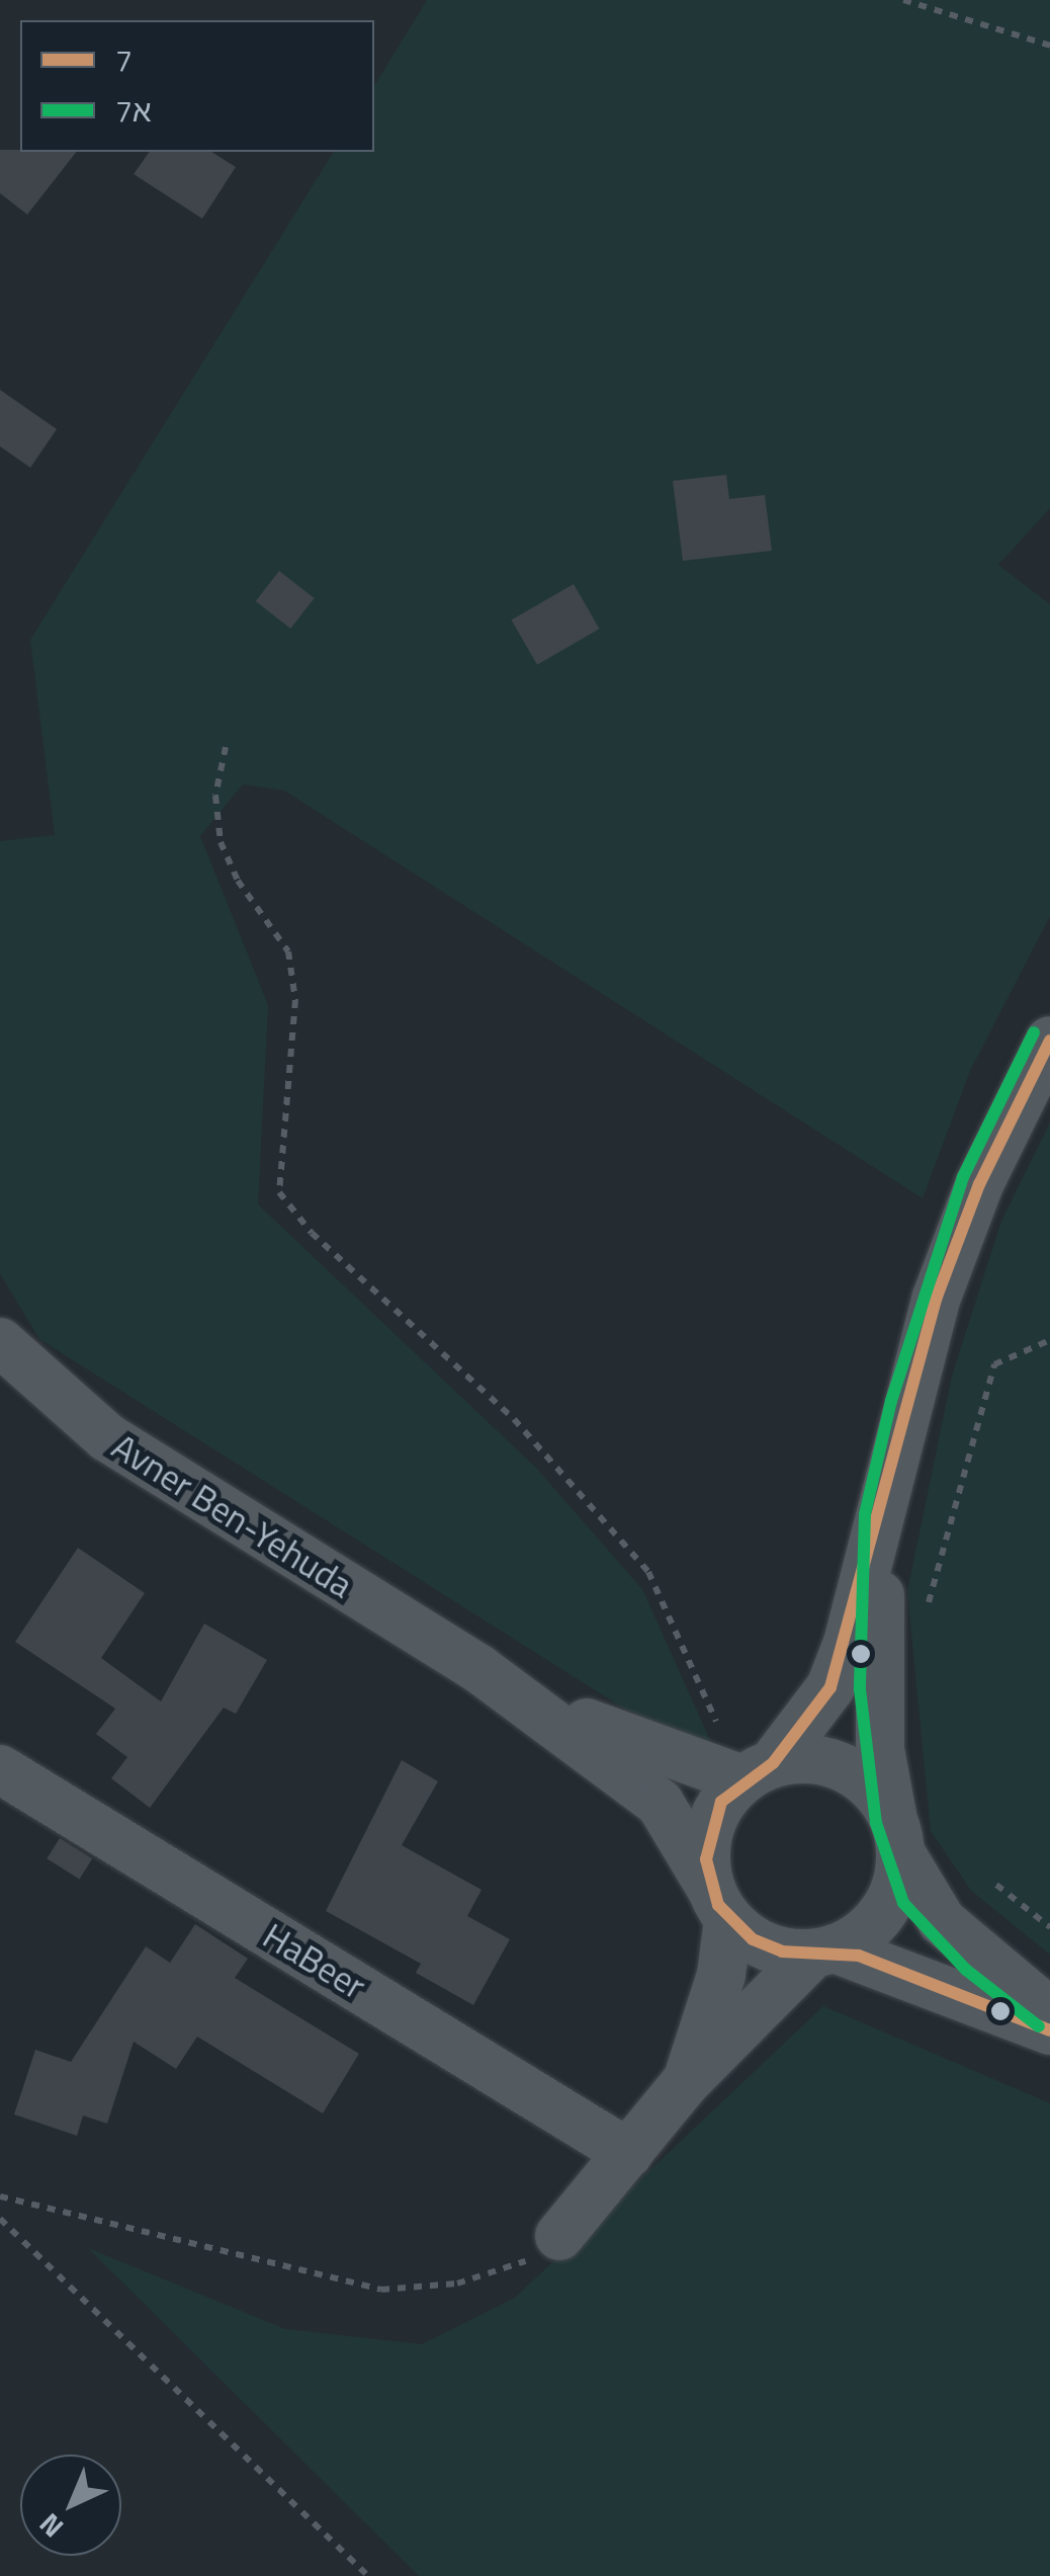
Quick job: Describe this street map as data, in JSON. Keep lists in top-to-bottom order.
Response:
{
  "streets": {
    "street": ["Avner Ben-Yehuda", "HaBeer"]
  },
  "lines": ["transit line 7א", "transit line 7"],
  "legend": ["7", "7א"],
  "north": "bottom left"
}
